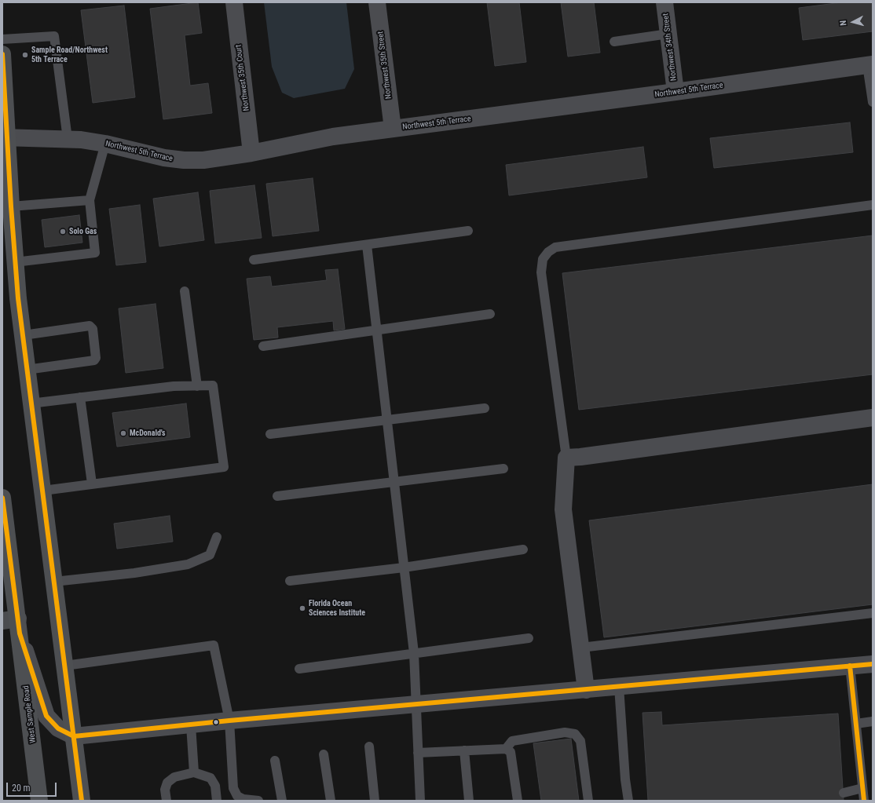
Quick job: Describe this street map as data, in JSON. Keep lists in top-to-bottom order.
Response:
{
  "streets": {
    "main road": ["West Sample Road"],
    "street": [
      "Northwest 34th Street",
      "Northwest 35th Street",
      "Northwest 35th Court",
      "Northwest 5th Terrace"
    ]
  },
  "crossings": [
    ["Northwest 34th Street", "Northwest 5th Terrace"],
    ["Northwest 35th Street", "Northwest 5th Terrace"],
    ["Northwest 35th Court", "Northwest 5th Terrace"]
  ],
  "places": [
    "Sample Road/Northwest 5th Terrace",
    "Solo Gas",
    "McDonald's",
    "Florida Ocean Sciences Institute"
  ],
  "scale_bar": "20 m",
  "north": "left"
}
